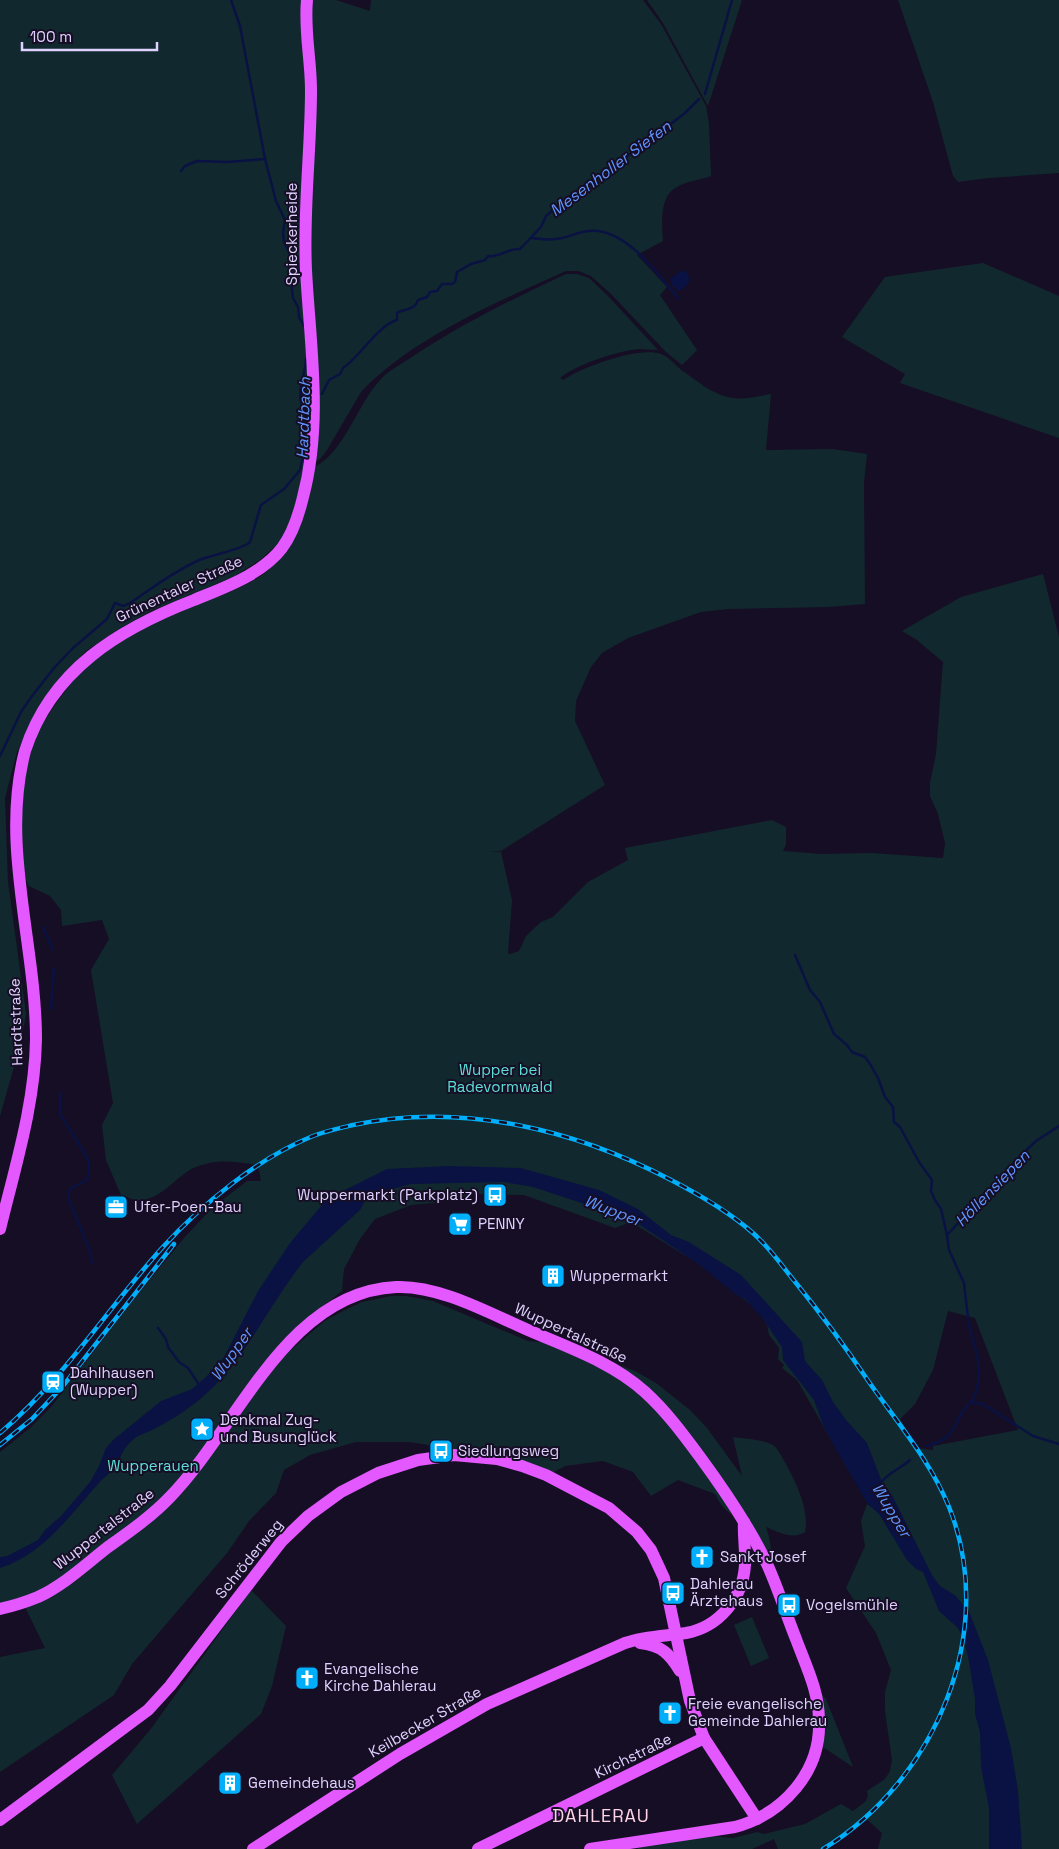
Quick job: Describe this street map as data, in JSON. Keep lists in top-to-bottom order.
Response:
{
  "streets": {
    "main road": [
      "Spieckerheide",
      "Grünentaler Straße",
      "Hardtstraße",
      "Wuppertalstraße",
      "Schröderweg",
      "Keilbecker Straße",
      "Kirchstraße"
    ]
  },
  "crossings": [
    ["Spieckerheide", "Grünentaler Straße"],
    ["Grünentaler Straße", "Hardtstraße"],
    ["Wuppertalstraße", "Keilbecker Straße"],
    ["Schröderweg", "Keilbecker Straße"]
  ],
  "districts": ["DAHLERAU"],
  "water": [
    "Mesenholler Siefen",
    "Hardtbach",
    "Höllensiepen",
    "Wupper"
  ],
  "parks": ["Wupper bei Radevormwald", "Wupperauen"],
  "places": {
    "bus stop": [
      "Wuppermarkt (Parkplatz)",
      "Siedlungsweg",
      "Dahlerau Ärztehaus",
      "Vogelsmühle"
    ],
    "office": ["Ufer-Poen-Bau"],
    "supermarket": ["PENNY"],
    "building": ["Wuppermarkt", "Gemeindehaus"],
    "station": ["Dahlhausen (Wupper)"],
    "place": ["Denkmal Zug- und Busunglück"],
    "church": ["Sankt Josef", "Evangelische Kirche Dahlerau", "Freie evangelische Gemeinde Dahlerau"]
  },
  "scale_bar": "100 m"
}
